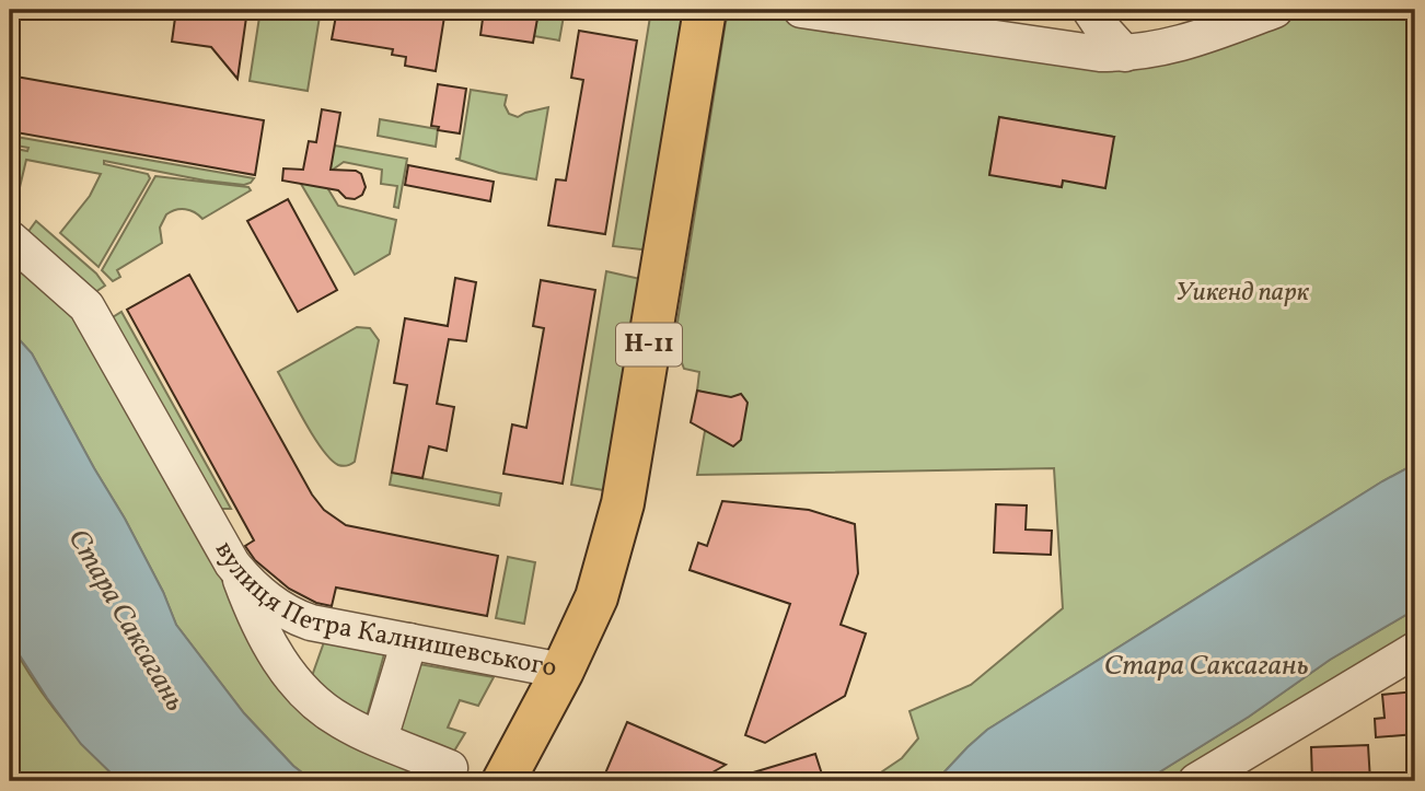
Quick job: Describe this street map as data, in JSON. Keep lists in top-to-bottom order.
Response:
{
  "streets": {
    "main road": ["Н-11", "вулиця Петра Калнишевського"]
  },
  "crossings": [
    ["Н-11", "вулиця Петра Калнишевського"]
  ],
  "water": ["Стара Саксагань"],
  "parks": ["Уикенд парк"]
}
